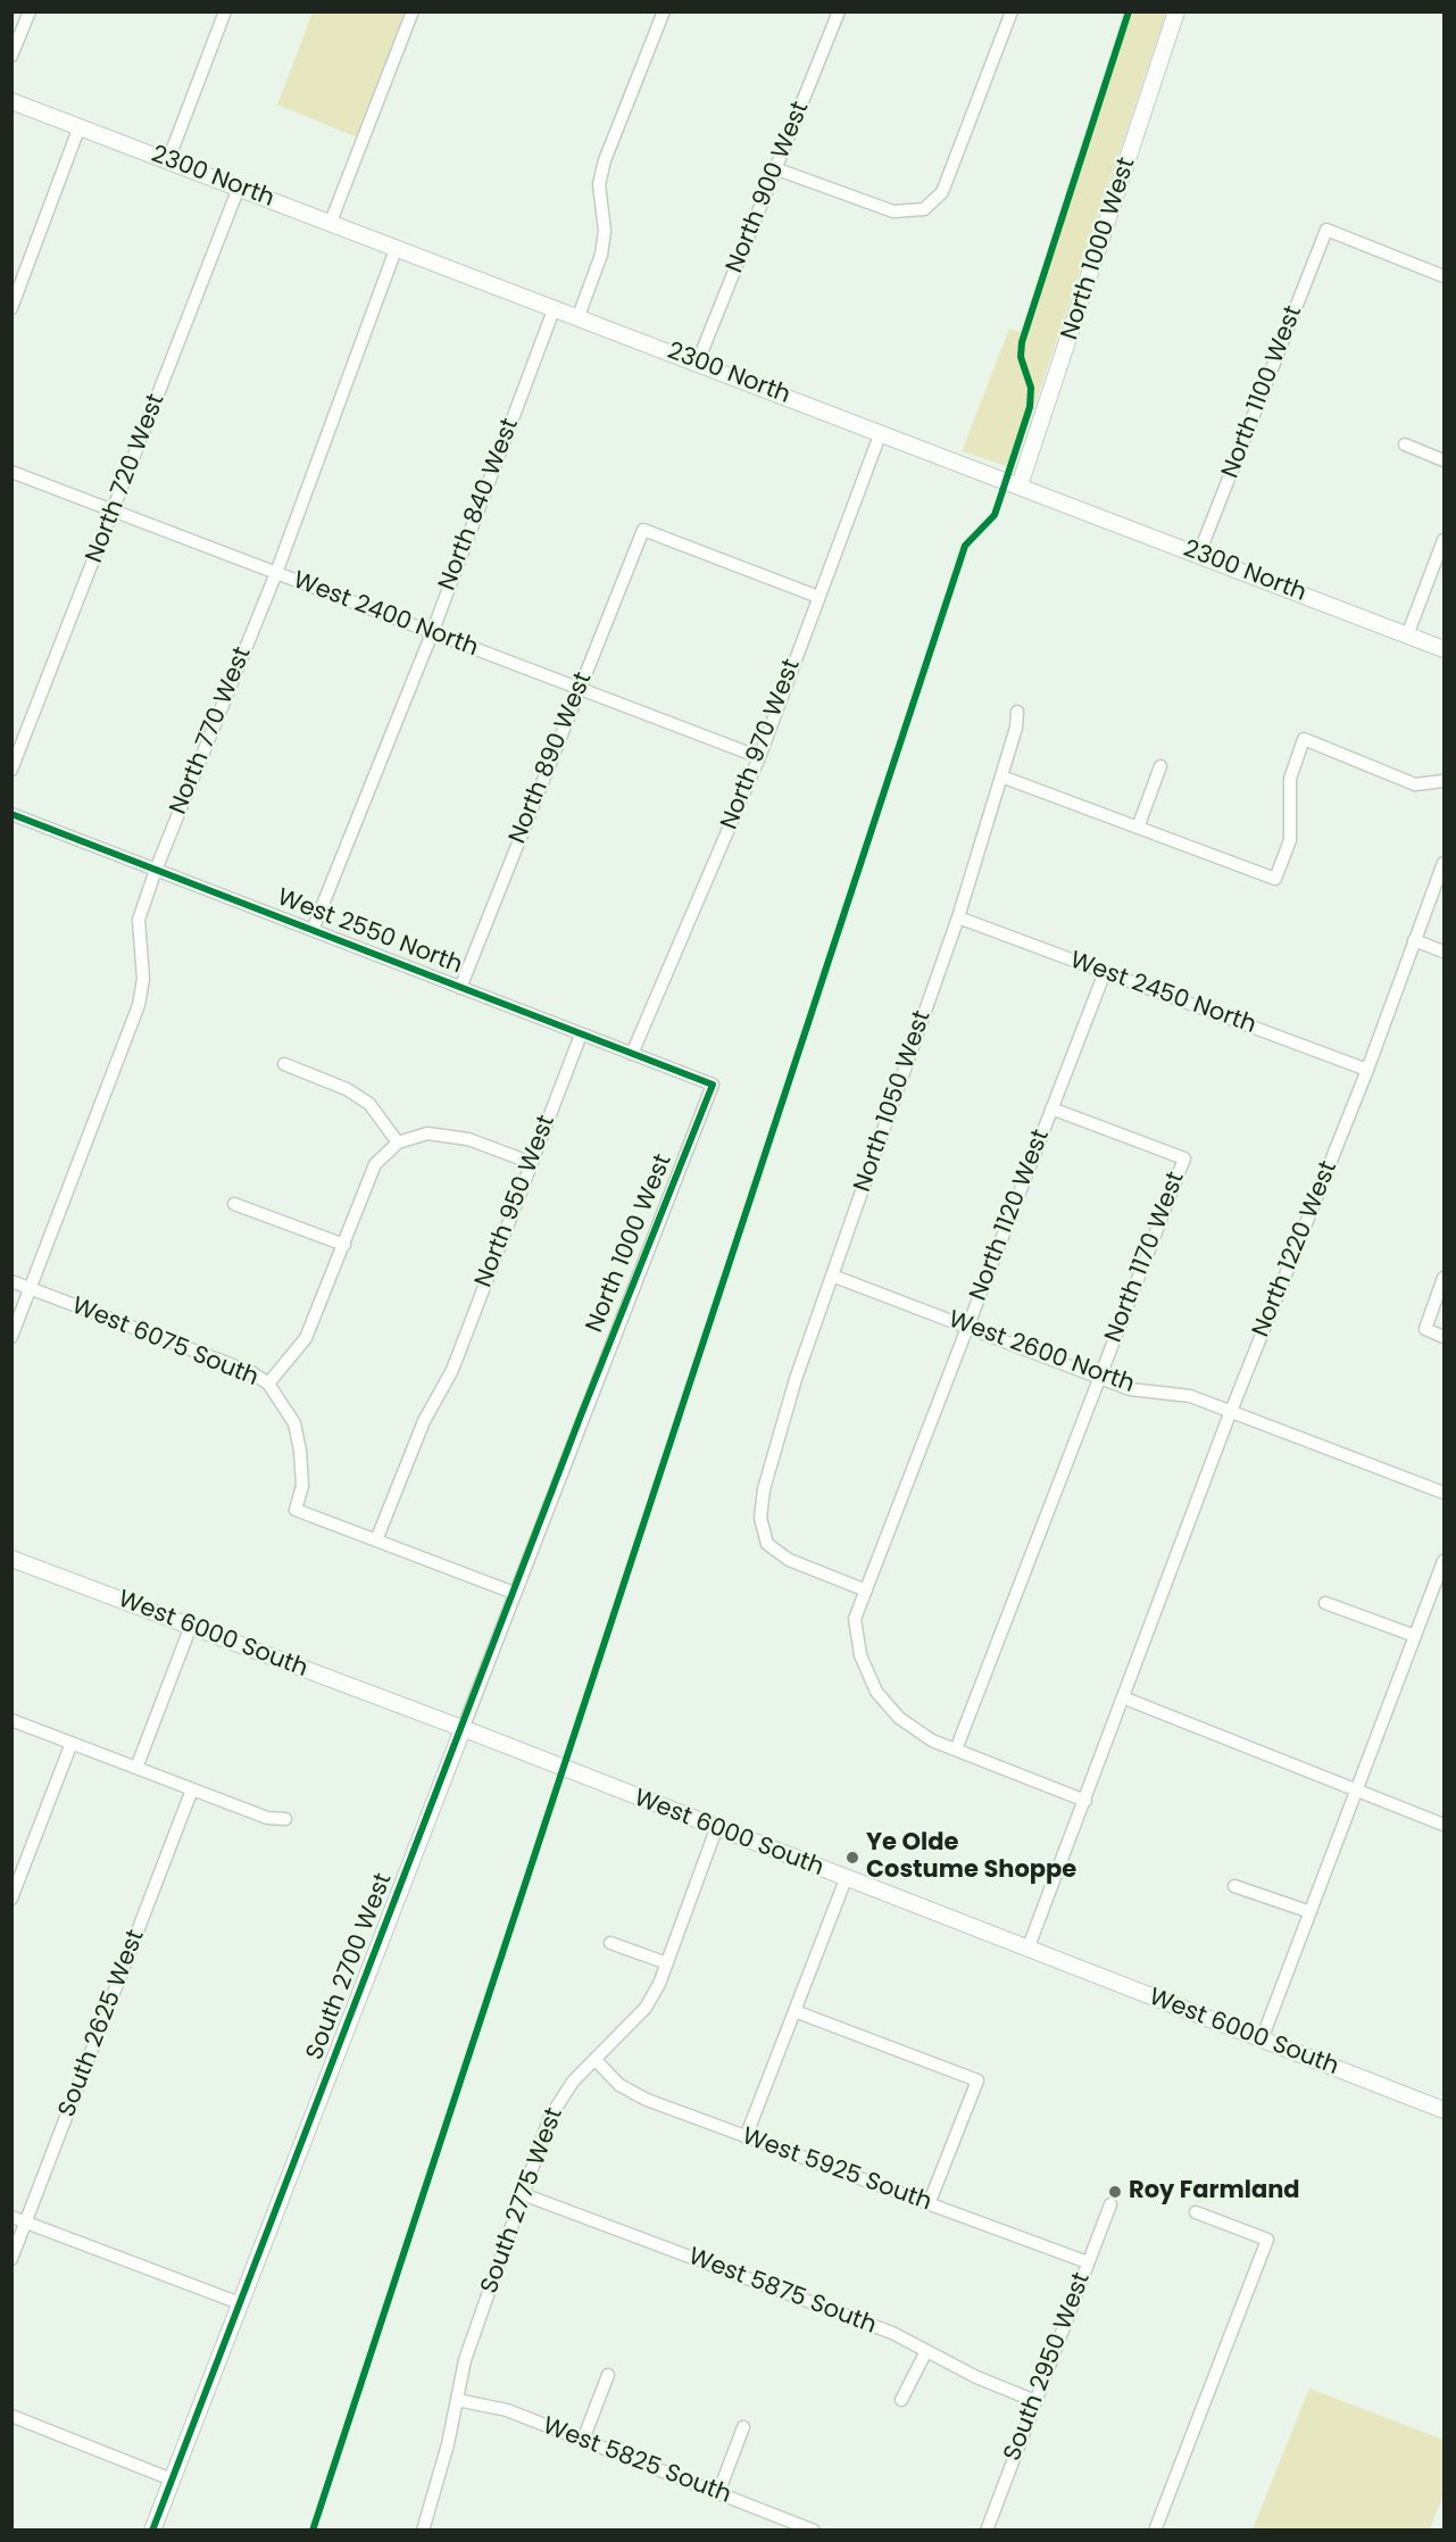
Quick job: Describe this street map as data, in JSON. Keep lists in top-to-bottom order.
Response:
{
  "streets": {
    "street": [
      "2300 North",
      "North 900 West",
      "North 1000 West",
      "North 1100 West",
      "North 720 West",
      "North 840 West",
      "West 2400 North",
      "North 770 West",
      "North 970 West",
      "North 890 West",
      "West 2550 North",
      "West 2450 North",
      "North 1050 West",
      "North 950 West",
      "North 1120 West",
      "North 1220 West",
      "North 1170 West",
      "West 6075 South",
      "West 2600 North",
      "West 6000 South",
      "South 2700 West",
      "South 2625 West",
      "West 5925 South",
      "South 2775 West",
      "West 5875 South",
      "South 2950 West",
      "West 5825 South"
    ]
  },
  "crossings": [
    ["2300 North", "North 900 West"],
    ["2300 North", "North 1000 West"],
    ["2300 North", "North 1100 West"],
    ["2300 North", "North 720 West"],
    ["2300 North", "North 840 West"],
    ["2300 North", "North 770 West"],
    ["2300 North", "North 970 West"],
    ["North 1000 West", "West 2550 North"],
    ["North 1000 West", "South 2700 West"],
    ["North 720 West", "West 2400 North"],
    ["North 840 West", "West 2400 North"],
    ["North 840 West", "West 2550 North"],
    ["West 2400 North", "North 770 West"],
    ["West 2400 North", "North 970 West"],
    ["West 2400 North", "North 890 West"],
    ["North 770 West", "West 2550 North"],
    ["North 770 West", "West 6075 South"],
    ["North 970 West", "North 890 West"],
    ["North 970 West", "West 2550 North"],
    ["North 890 West", "West 2550 North"],
    ["West 2550 North", "North 950 West"],
    ["West 2450 North", "North 1050 West"],
    ["West 2450 North", "North 1120 West"],
    ["West 2450 North", "North 1220 West"],
    ["North 1050 West", "North 1120 West"],
    ["North 1050 West", "West 2600 North"],
    ["North 950 West", "West 6075 South"],
    ["North 1120 West", "North 1170 West"],
    ["North 1120 West", "West 2600 North"],
    ["North 1220 West", "West 2600 North"],
    ["North 1220 West", "West 6000 South"],
    ["North 1170 West", "West 2600 North"],
    ["West 6000 South", "South 2700 West"],
    ["West 6000 South", "South 2775 West"],
    ["West 5925 South", "South 2775 West"],
    ["West 5925 South", "South 2950 West"],
    ["South 2775 West", "West 5875 South"],
    ["South 2775 West", "West 5825 South"],
    ["West 5875 South", "South 2950 West"]
  ],
  "places": ["Ye Olde Costume Shoppe", "Roy Farmland"]
}
